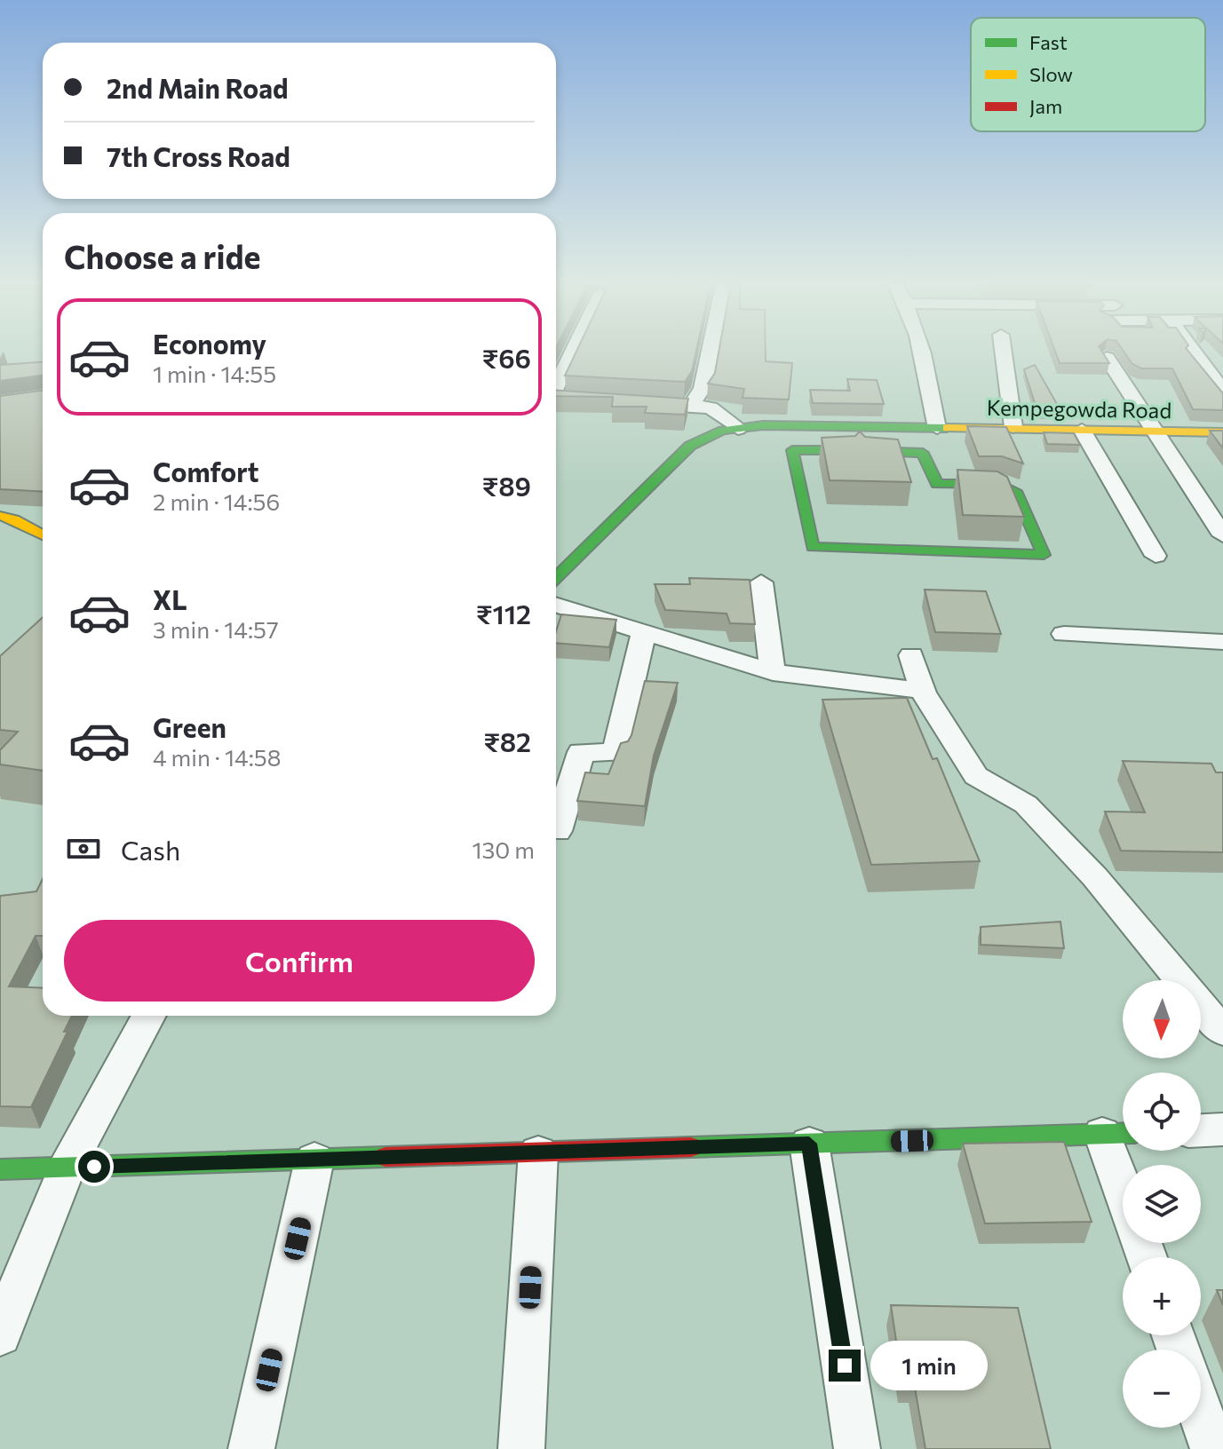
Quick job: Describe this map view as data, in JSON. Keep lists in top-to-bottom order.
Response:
{
  "streets": {
    "street": ["Kempegowda Road"]
  },
  "legend": ["Fast", "Slow", "Jam"],
  "north": "bottom",
  "page": {
    "banner": ["2nd Main Road", "7th Cross Road"],
    "heading": "Choose a ride",
    "list": [
      {
        "name": "Economy",
        "note": "1 min · 14:55",
        "value": "₹66"
      },
      {
        "name": "Comfort",
        "note": "2 min · 14:56",
        "value": "₹89"
      },
      {
        "name": "XL",
        "note": "3 min · 14:57",
        "value": "₹112"
      },
      {
        "name": "Green",
        "note": "4 min · 14:58",
        "value": "₹82"
      }
    ],
    "pay": ["Cash", "130 m"],
    "buttons": "Confirm",
    "map_buttons": ["+", "−"],
    "bubble": "1 min"
  }
}
